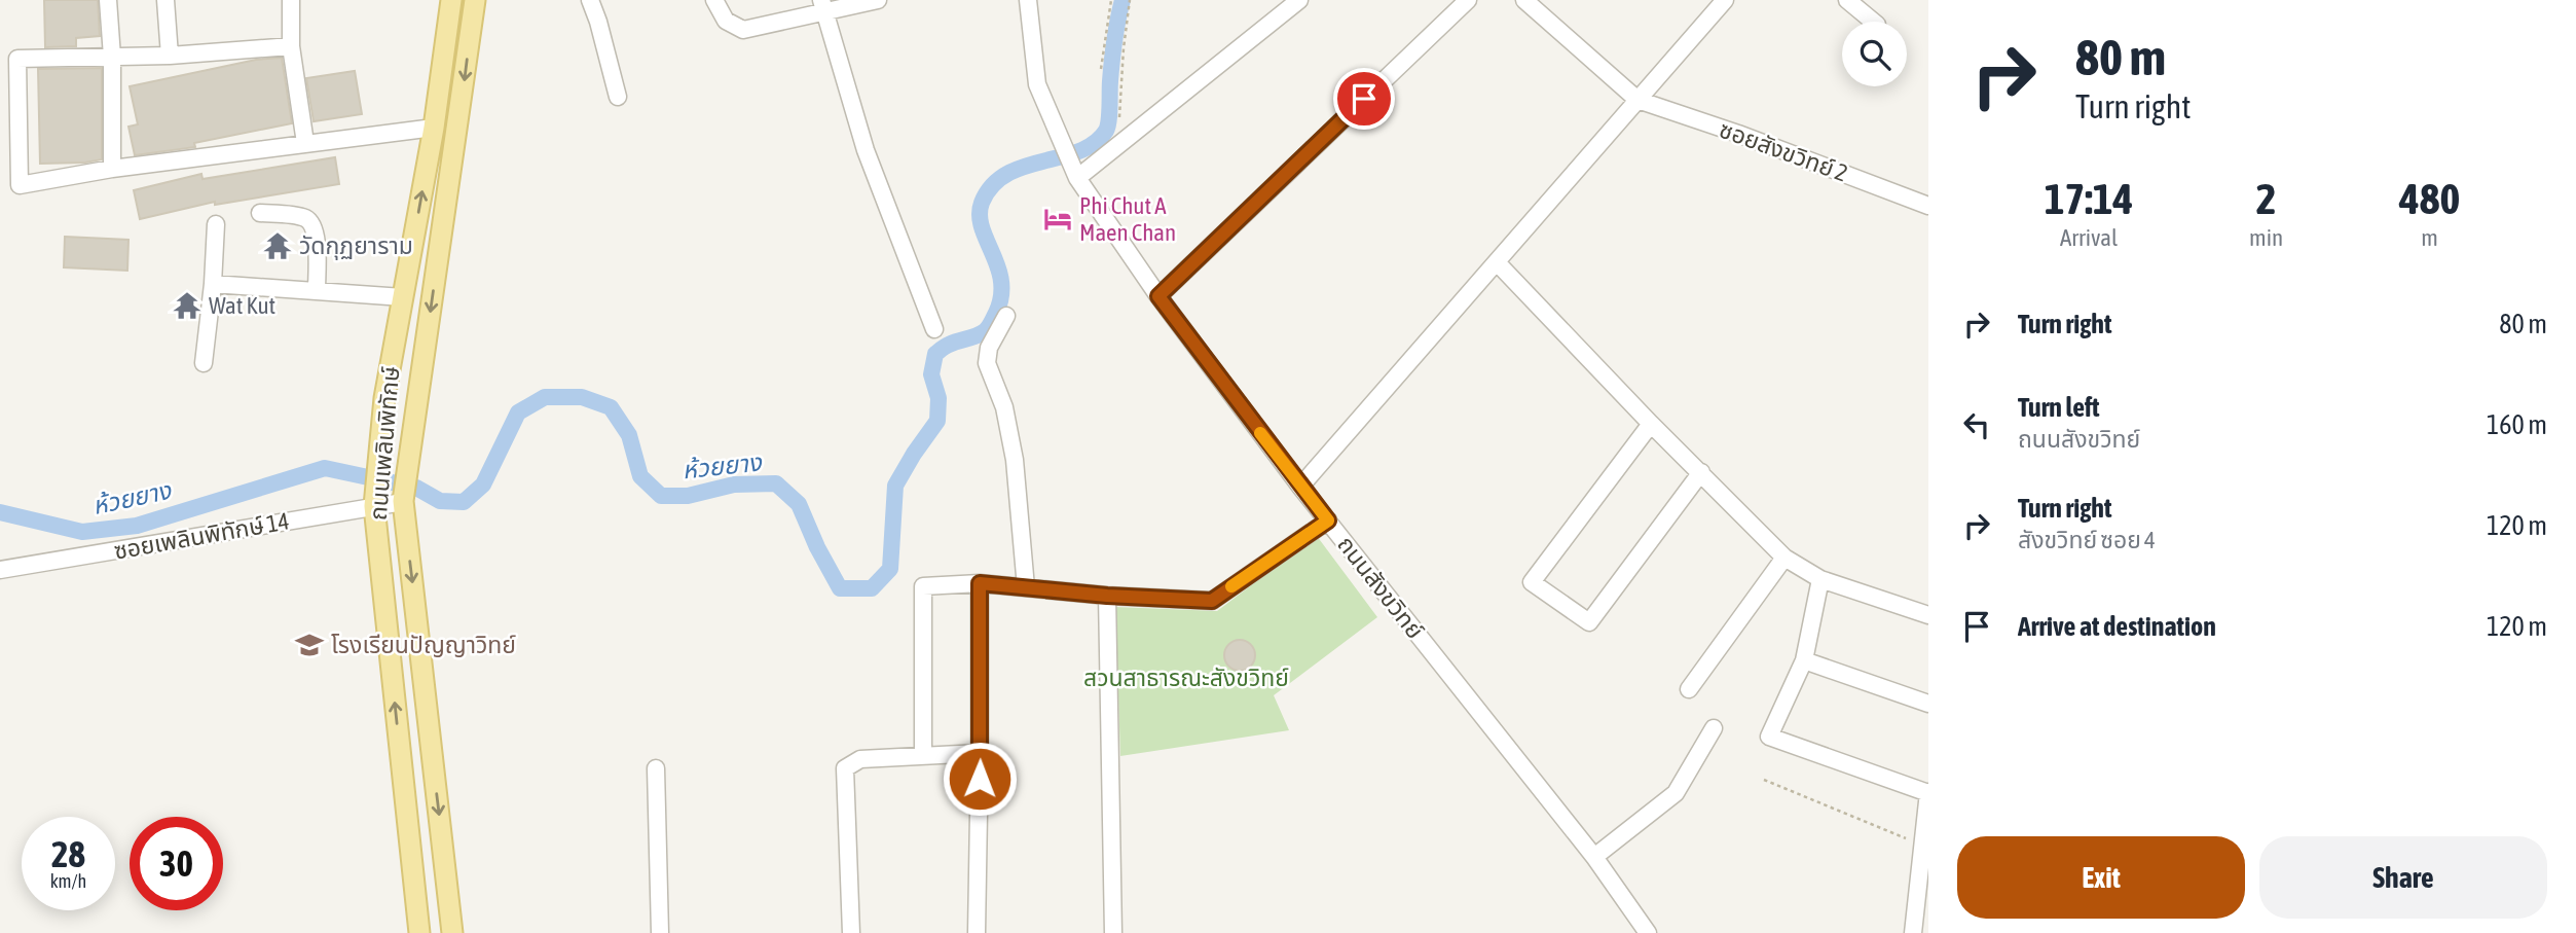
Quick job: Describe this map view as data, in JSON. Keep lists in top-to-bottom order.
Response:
{
  "streets": {
    "main road": ["ถนนเพลินพิทักษ์"],
    "street": ["ซอยสังขวิทย์ 2", "ซอยเพลินพิทักษ์ 14", "ถนนสังขวิทย์"]
  },
  "crossings": [
    ["ถนนเพลินพิทักษ์", "ซอยเพลินพิทักษ์ 14"]
  ],
  "water": ["ห้วยยาง"],
  "parks": ["สวนสาธารณะสังขวิทย์"],
  "places": {
    "hotel": ["Phi Chut A Maen Chan"],
    "temple": ["วัดกุฏยาราม", "Wat Kut"],
    "school or university": ["โรงเรียนปัญญาวิทย์"]
  },
  "page": {
    "turn": ["80 m", "Turn right"],
    "eta": [
      "17:14",
      "Arrival",
      "2",
      "min",
      "480",
      "m"
    ],
    "list": [
      {
        "name": "Turn right",
        "value": "80 m"
      },
      {
        "name": "Turn left",
        "note": "ถนนสังขวิทย์",
        "value": "160 m"
      },
      {
        "name": "Turn right",
        "note": "สังขวิทย์ ซอย 4",
        "value": "120 m"
      },
      {
        "name": "Arrive at destination",
        "value": "120 m"
      }
    ],
    "speed": "28 km/h",
    "limit": "30",
    "buttons": ["Exit", "Share"]
  }
}
